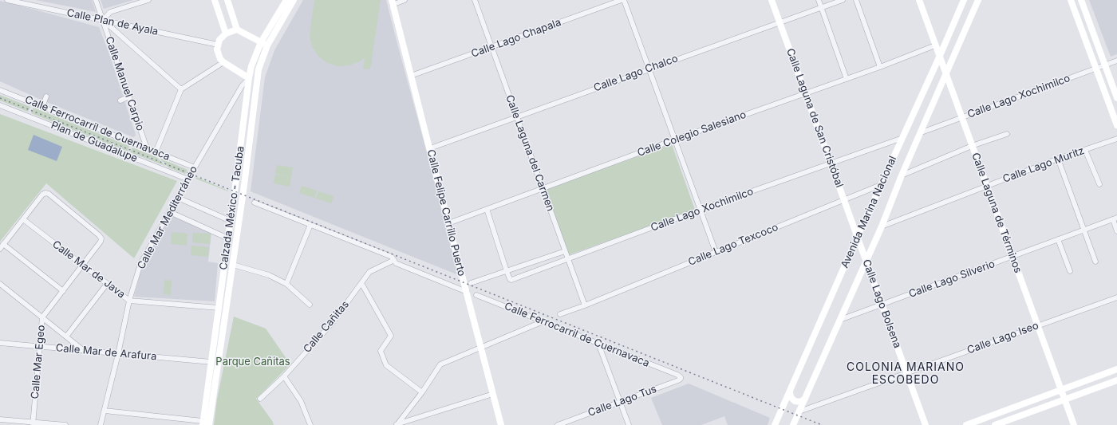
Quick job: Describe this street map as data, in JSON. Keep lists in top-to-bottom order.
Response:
{
  "streets": {
    "main road": [
      "Calle Laguna de San Cristóbal",
      "Calzada México - Tacuba",
      "Avenida Marina Nacional",
      "Calle Felipe Carrillo Puerto",
      "Calle Laguna de Términos",
      "Calle Lago Bolsena"
    ],
    "street": [
      "Calle Plan de Ayala",
      "Calle Lago Chapala",
      "Calle Lago Chalco",
      "Calle Manuel Carpio",
      "Calle Lago Xochimilco",
      "Calle Ferrocarril de Cuernavaca",
      "Calle Colegio Salesiano",
      "Plan de Guadalupe",
      "Calle Laguna del Carmen",
      "Calle Lago Muritz",
      "Calle Mar Mediterráneo",
      "Calle Lago Texcoco",
      "Calle Mar de Java",
      "Calle Lago Silverio",
      "Calle Cañitas",
      "Calle Lago Iseo",
      "Calle Mar de Arafura",
      "Calle Mar Egeo",
      "Calle Lago Tus"
    ]
  },
  "crossings": [
    ["Calle Plan de Ayala", "Calle Manuel Carpio"],
    ["Calle Lago Chapala", "Calle Laguna del Carmen"],
    ["Calle Lago Chapala", "Calle Felipe Carrillo Puerto"],
    ["Calle Lago Chalco", "Calle Laguna de San Cristóbal"],
    ["Calle Lago Chalco", "Calle Laguna del Carmen"],
    ["Calle Lago Chalco", "Calle Felipe Carrillo Puerto"],
    ["Calle Manuel Carpio", "Calle Ferrocarril de Cuernavaca"],
    ["Calle Lago Xochimilco", "Calle Laguna de San Cristóbal"],
    ["Calle Lago Xochimilco", "Calle Laguna del Carmen"],
    ["Calle Lago Xochimilco", "Avenida Marina Nacional"],
    ["Calle Lago Xochimilco", "Calle Laguna de Términos"],
    ["Calle Laguna de San Cristóbal", "Calle Colegio Salesiano"],
    ["Calle Laguna de San Cristóbal", "Avenida Marina Nacional"],
    ["Calle Laguna de San Cristóbal", "Calle Lago Texcoco"],
    ["Calle Laguna de San Cristóbal", "Calle Lago Bolsena"],
    ["Calle Ferrocarril de Cuernavaca", "Calle Mar Mediterráneo"],
    ["Calle Ferrocarril de Cuernavaca", "Calle Lago Tus"],
    ["Calle Colegio Salesiano", "Calle Laguna del Carmen"],
    ["Calle Colegio Salesiano", "Calle Felipe Carrillo Puerto"],
    ["Calle Colegio Salesiano", "Calle Laguna de Términos"],
    ["Plan de Guadalupe", "Calle Mar Mediterráneo"],
    ["Calle Laguna del Carmen", "Calle Lago Texcoco"],
    ["Calle Lago Muritz", "Avenida Marina Nacional"],
    ["Calle Lago Muritz", "Calle Laguna de Términos"],
    ["Calzada México - Tacuba", "Calle Mar Mediterráneo"],
    ["Calzada México - Tacuba", "Calle Mar de Java"],
    ["Calzada México - Tacuba", "Calle Mar de Arafura"],
    ["Avenida Marina Nacional", "Calle Laguna de Términos"],
    ["Avenida Marina Nacional", "Calle Lago Texcoco"],
    ["Avenida Marina Nacional", "Calle Lago Silverio"],
    ["Avenida Marina Nacional", "Calle Lago Bolsena"],
    ["Avenida Marina Nacional", "Calle Lago Iseo"],
    ["Calle Laguna de Términos", "Calle Lago Silverio"],
    ["Calle Laguna de Términos", "Calle Lago Iseo"],
    ["Calle Mar Mediterráneo", "Calle Mar de Java"],
    ["Calle Mar Mediterráneo", "Calle Mar de Arafura"],
    ["Calle Mar de Java", "Calle Mar Egeo"],
    ["Calle Lago Silverio", "Calle Lago Bolsena"],
    ["Calle Lago Bolsena", "Calle Lago Iseo"],
    ["Calle Mar de Arafura", "Calle Mar Egeo"]
  ],
  "districts": ["COLONIA MARIANO ESCOBEDO"],
  "parks": ["Parque Cañitas"]
}
